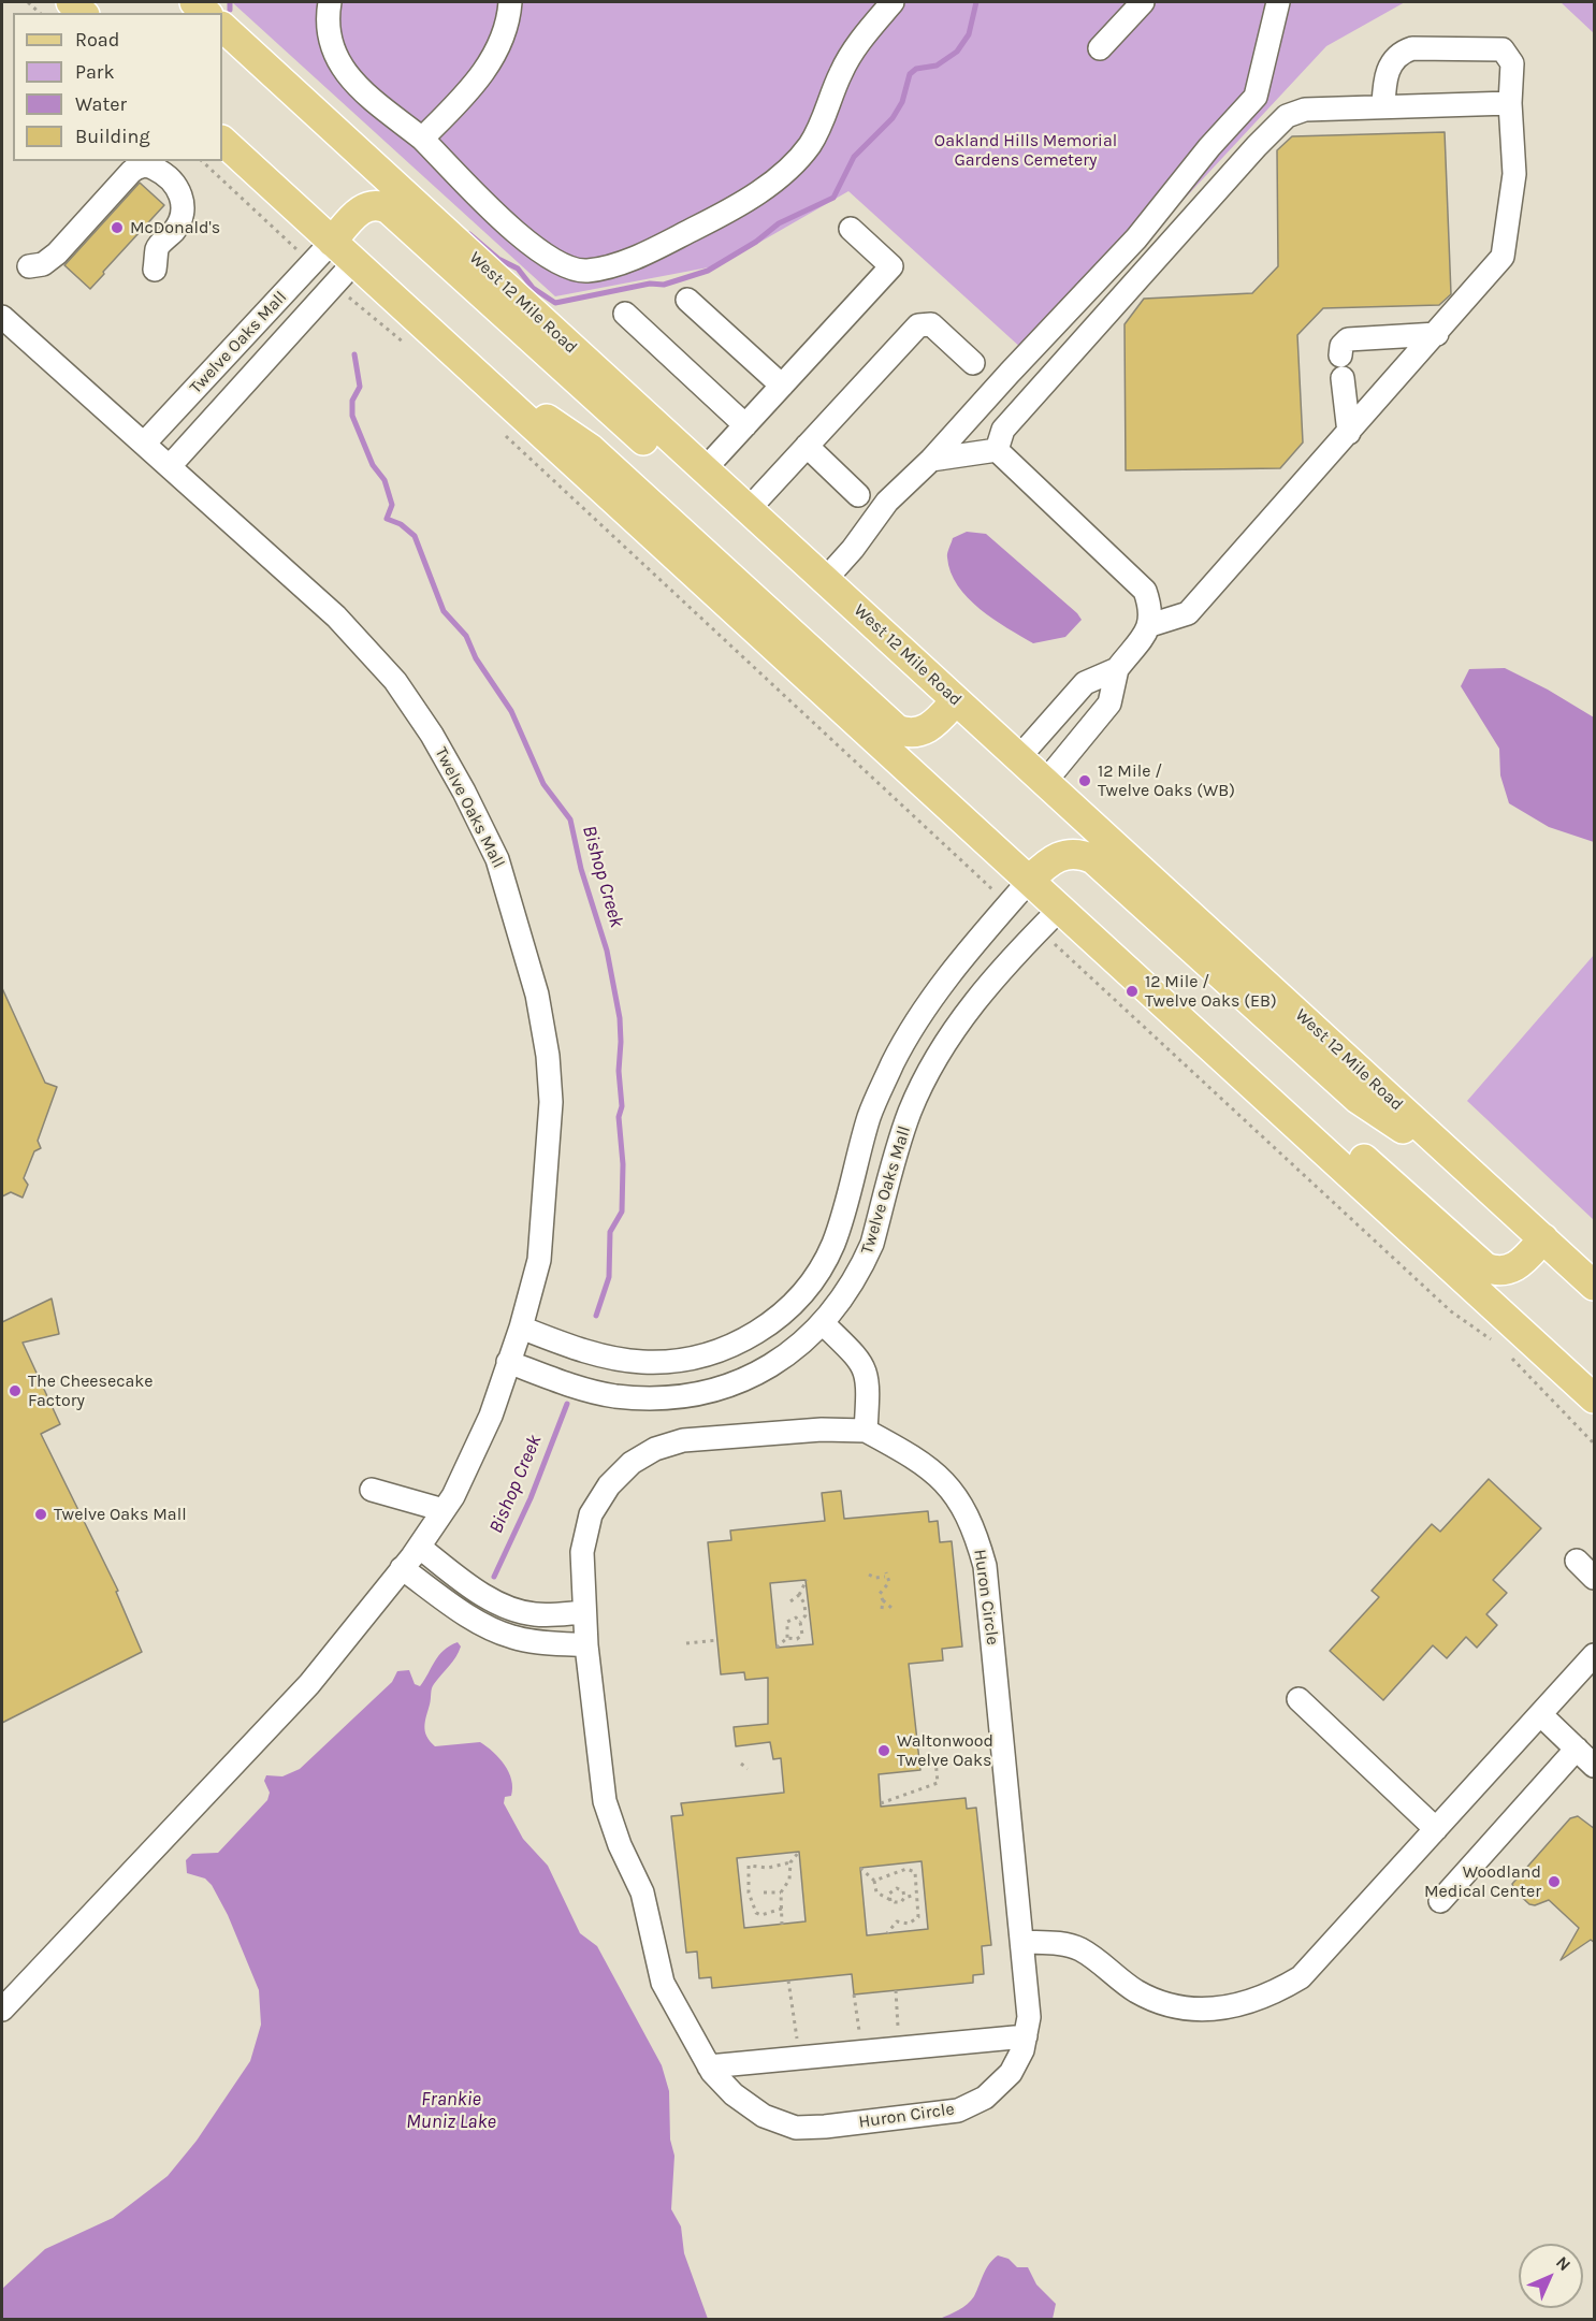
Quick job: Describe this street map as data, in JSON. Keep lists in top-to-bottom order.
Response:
{
  "streets": {
    "main road": ["West 12 Mile Road"],
    "street": ["Twelve Oaks Mall", "Huron Circle"]
  },
  "water": ["Bishop Creek", "Frankie Muniz Lake"],
  "parks": ["Oakland Hills Memorial Gardens Cemetery"],
  "places": [
    "McDonald's",
    "12 Mile / Twelve Oaks (WB)",
    "12 Mile / Twelve Oaks (EB)",
    "The Cheesecake Factory",
    "Twelve Oaks Mall",
    "Waltonwood Twelve Oaks",
    "Woodland Medical Center"
  ],
  "legend": [
    "Road",
    "Park",
    "Water",
    "Building"
  ],
  "north": "top right"
}
